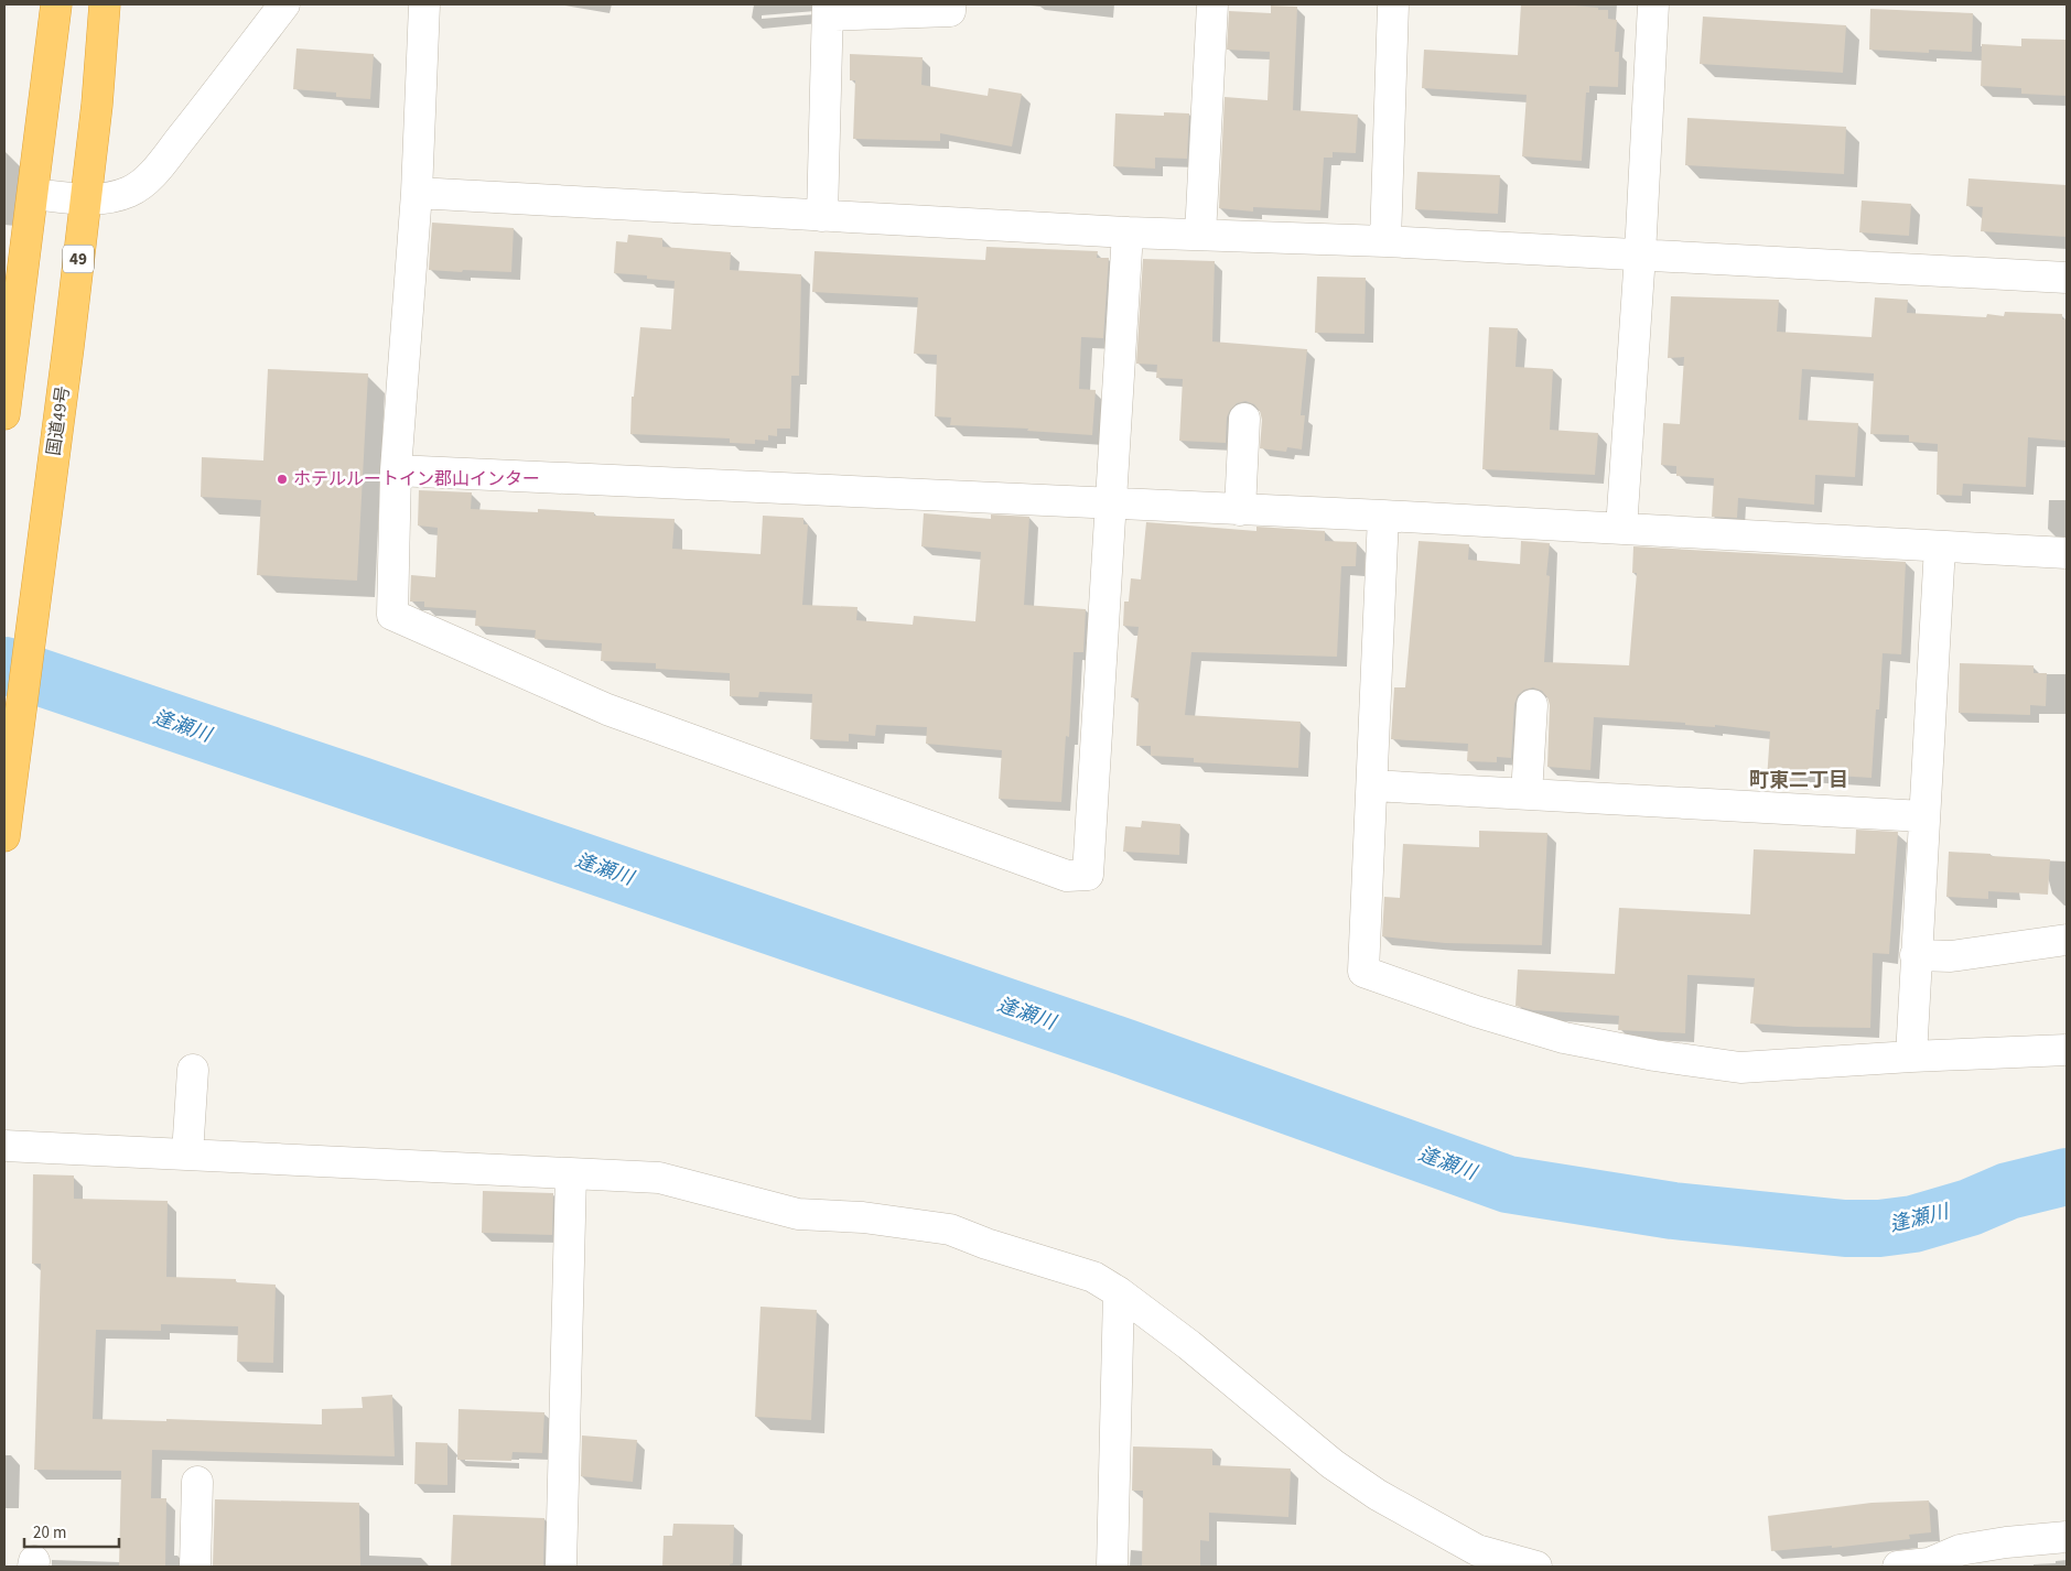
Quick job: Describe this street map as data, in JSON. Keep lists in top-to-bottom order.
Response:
{
  "streets": {
    "highway": ["49", "国道49号"]
  },
  "districts": ["町東二丁目"],
  "water": ["逢瀬川"],
  "places": ["ホテルルートイン郡山インター"],
  "scale_bar": "20 m"
}
